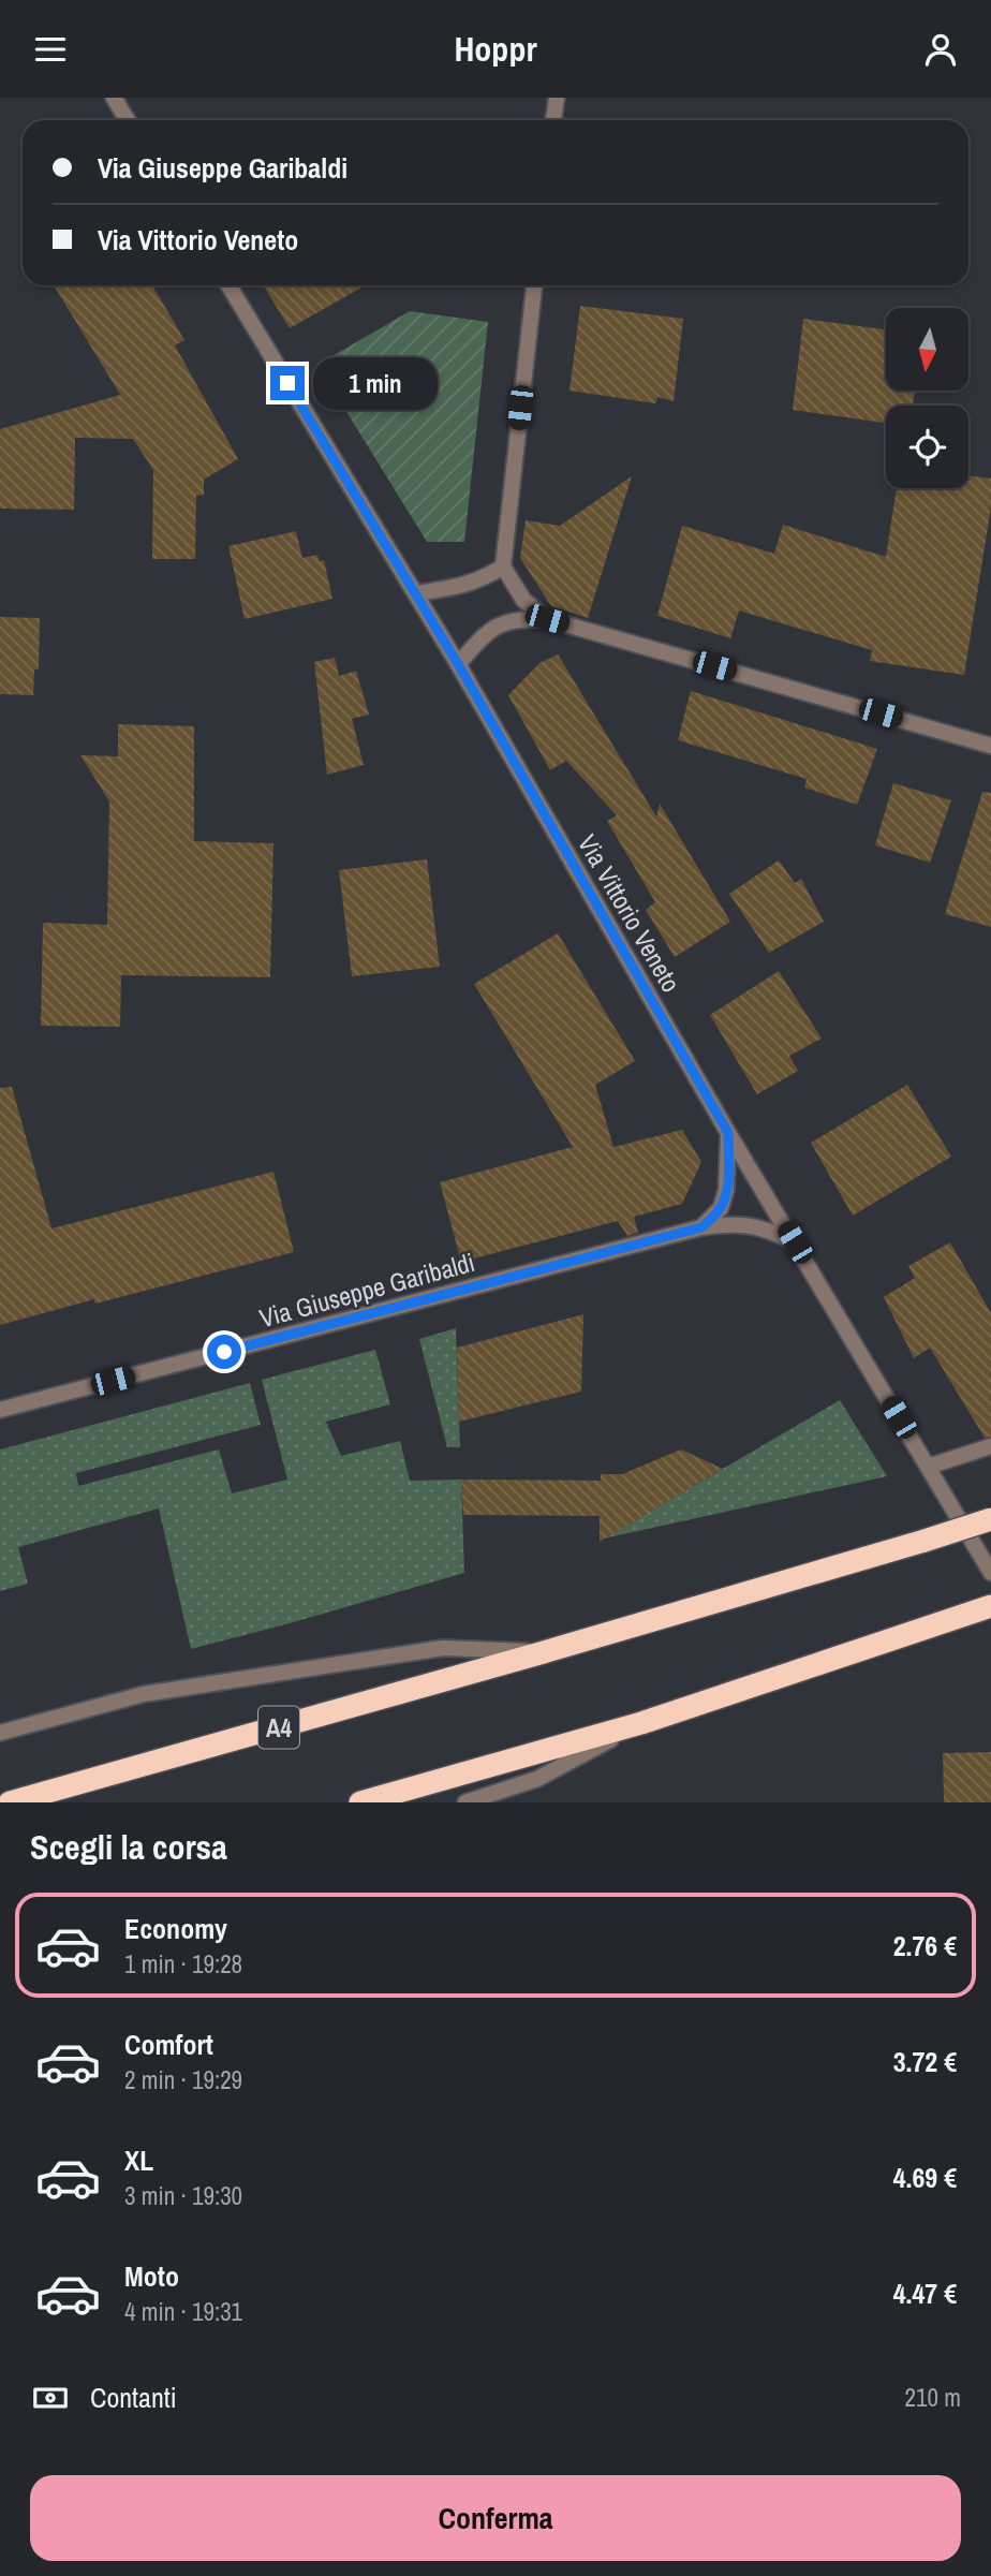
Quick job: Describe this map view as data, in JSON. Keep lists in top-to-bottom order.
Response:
{
  "streets": {
    "highway": ["A4"],
    "street": ["Via Vittorio Veneto", "Via Giuseppe Garibaldi"]
  },
  "crossings": [
    ["Via Vittorio Veneto", "Via Giuseppe Garibaldi"]
  ],
  "north": "bottom",
  "page": {
    "header": "Hoppr",
    "banner": ["Via Giuseppe Garibaldi", "Via Vittorio Veneto"],
    "bubble": "1 min",
    "heading": "Scegli la corsa",
    "list": [
      {
        "name": "Economy",
        "note": "1 min · 19:28",
        "value": "2.76 €"
      },
      {
        "name": "Comfort",
        "note": "2 min · 19:29",
        "value": "3.72 €"
      },
      {
        "name": "XL",
        "note": "3 min · 19:30",
        "value": "4.69 €"
      },
      {
        "name": "Moto",
        "note": "4 min · 19:31",
        "value": "4.47 €"
      }
    ],
    "pay": ["Contanti", "210 m"],
    "buttons": "Conferma"
  }
}
